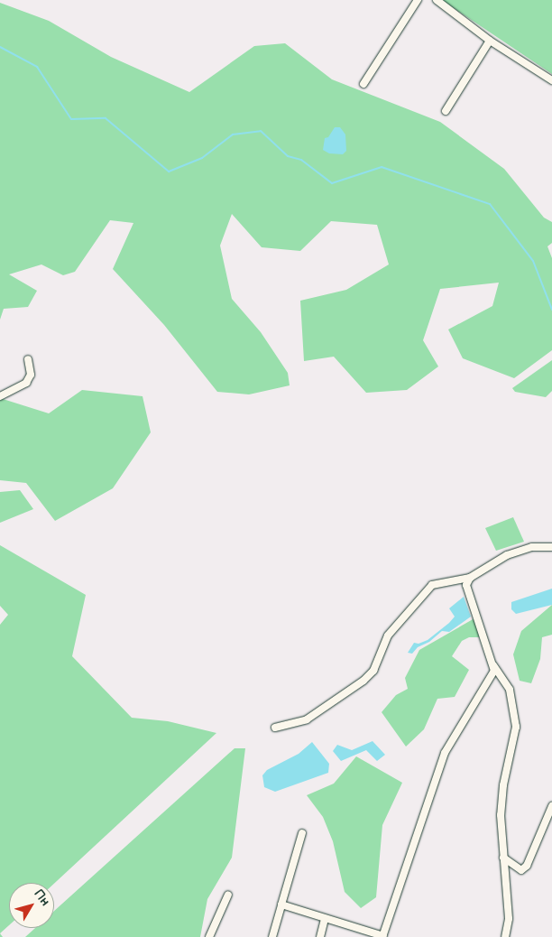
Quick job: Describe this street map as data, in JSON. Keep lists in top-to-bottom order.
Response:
{
  "north": "top right"
}
